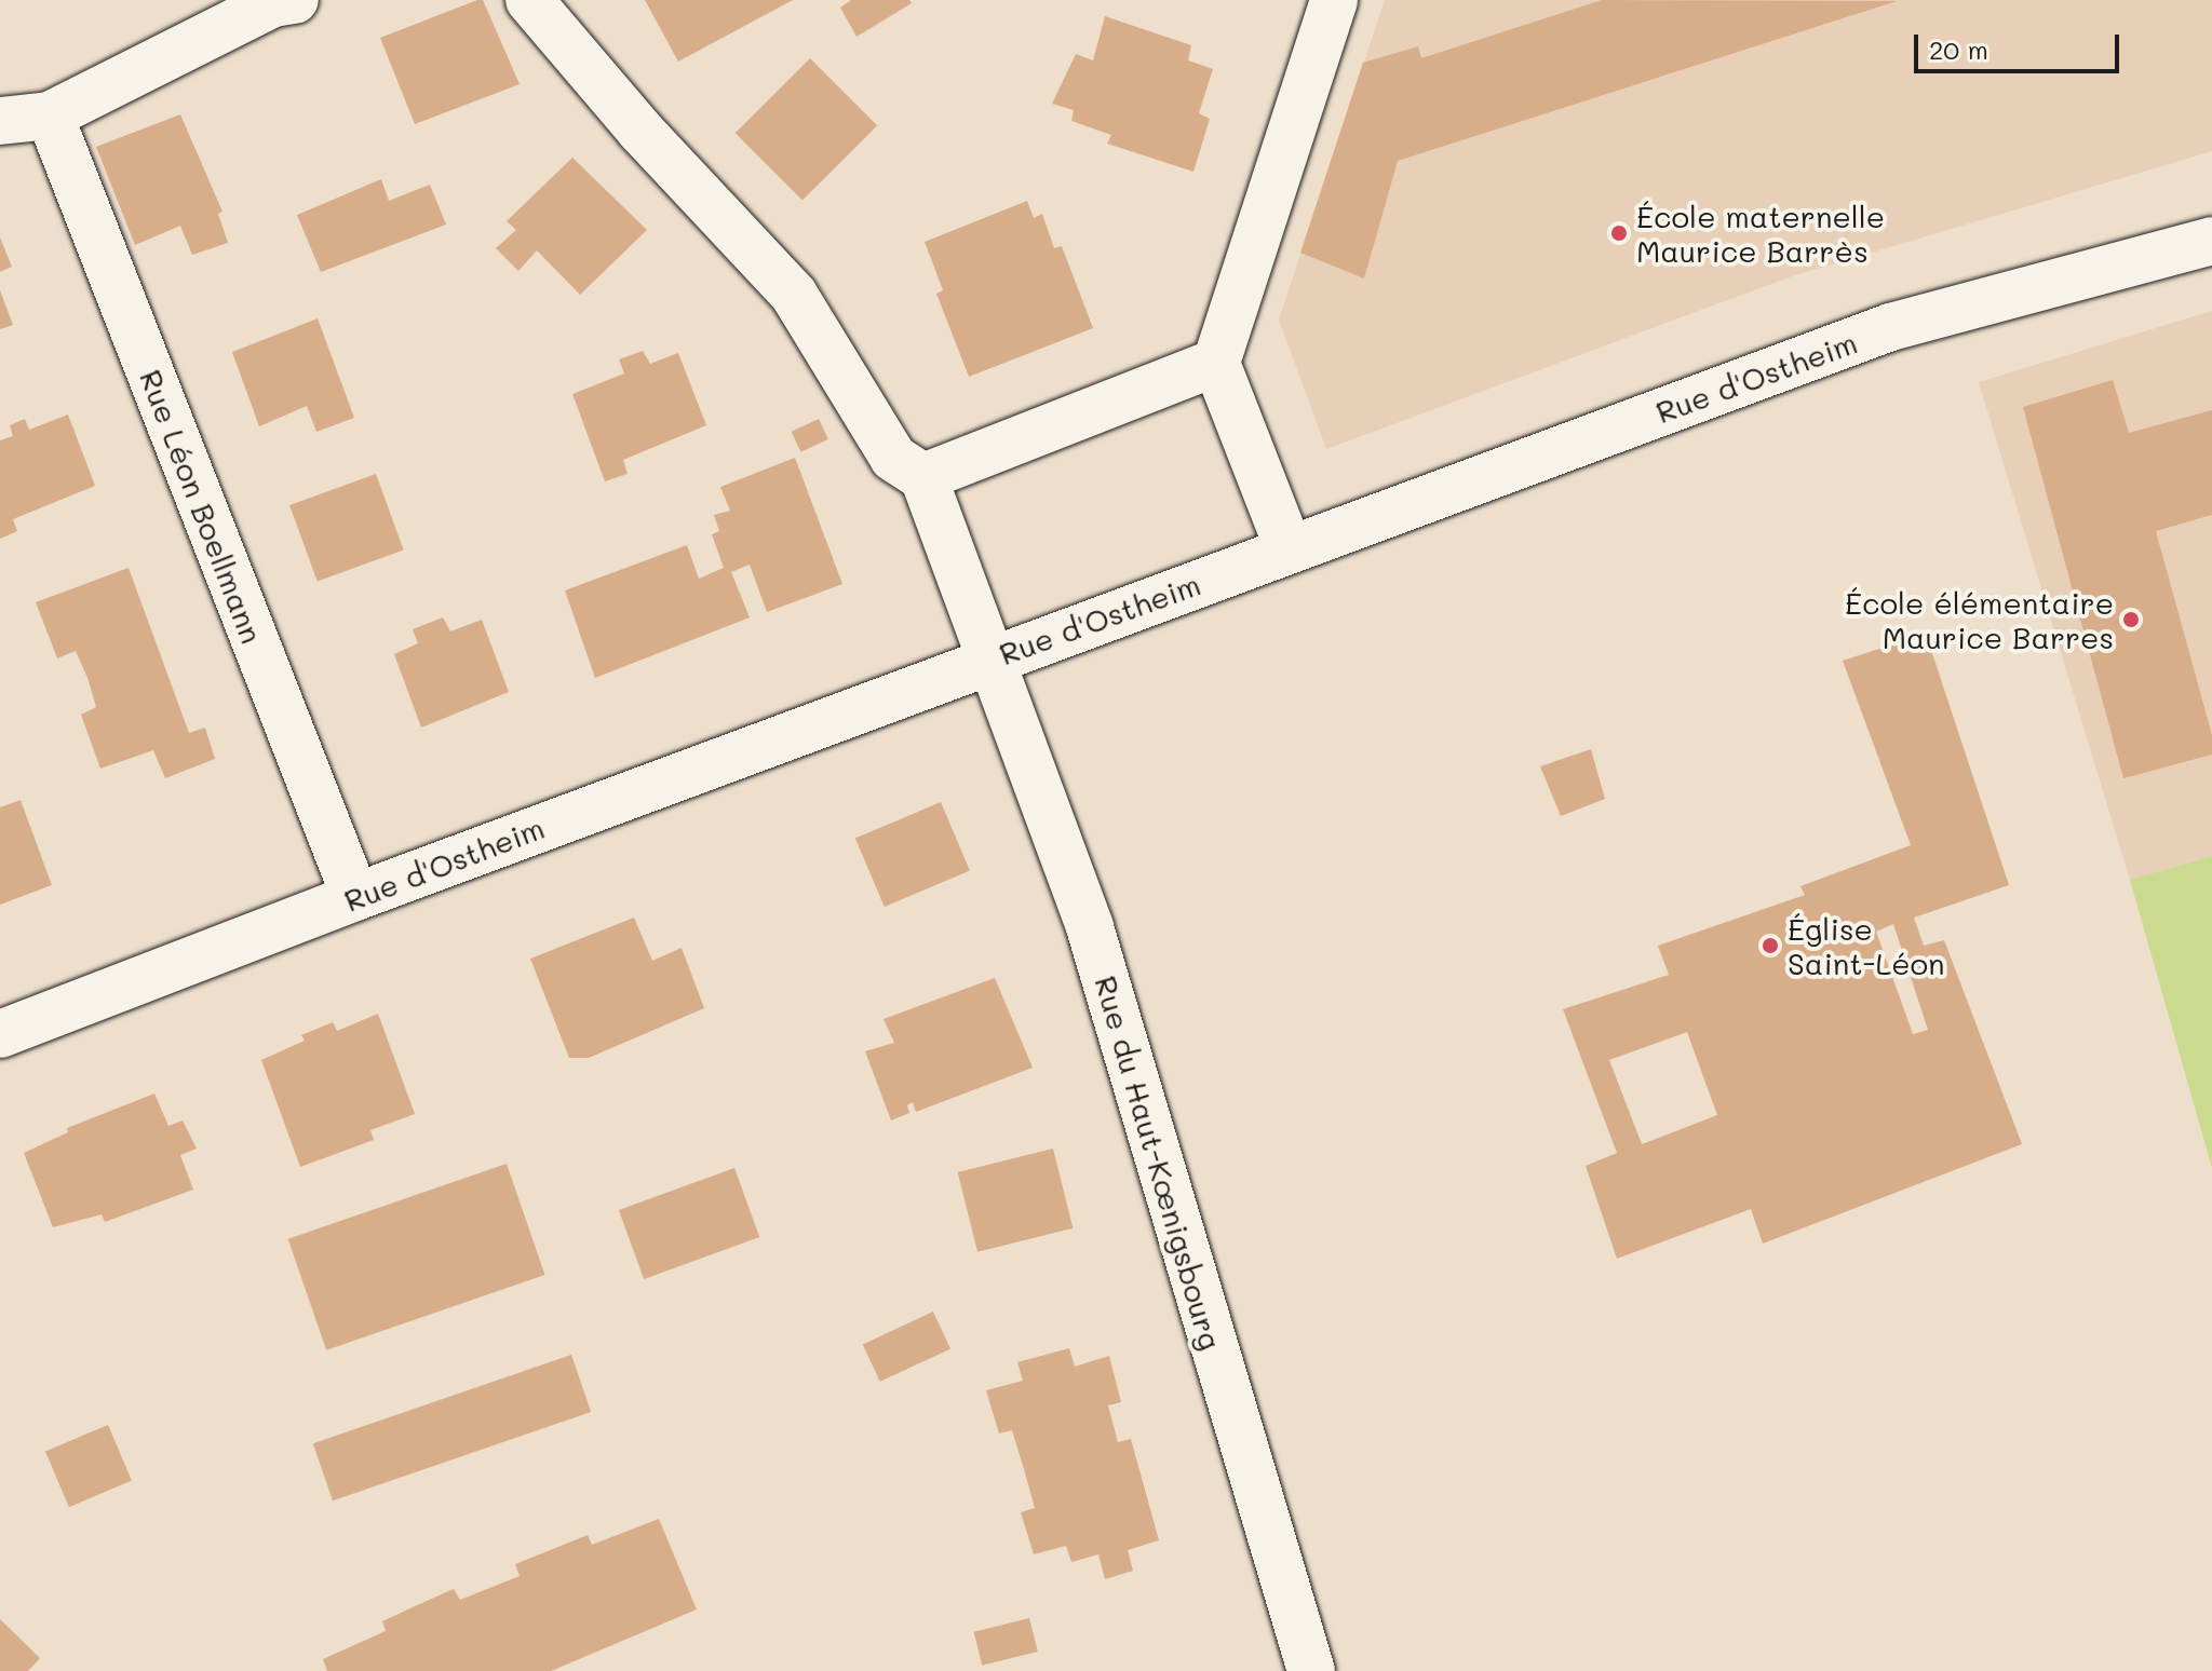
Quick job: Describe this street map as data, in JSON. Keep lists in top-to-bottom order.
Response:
{
  "streets": {
    "street": ["Rue d'Ostheim", "Rue Léon Boellmann", "Rue du Haut-Kœnigsbourg"]
  },
  "crossings": [
    ["Rue d'Ostheim", "Rue Léon Boellmann"],
    ["Rue d'Ostheim", "Rue du Haut-Kœnigsbourg"]
  ],
  "places": ["École maternelle Maurice Barrès", "École élémentaire Maurice Barres", "Église Saint-Léon"],
  "scale_bar": "20 m"
}
